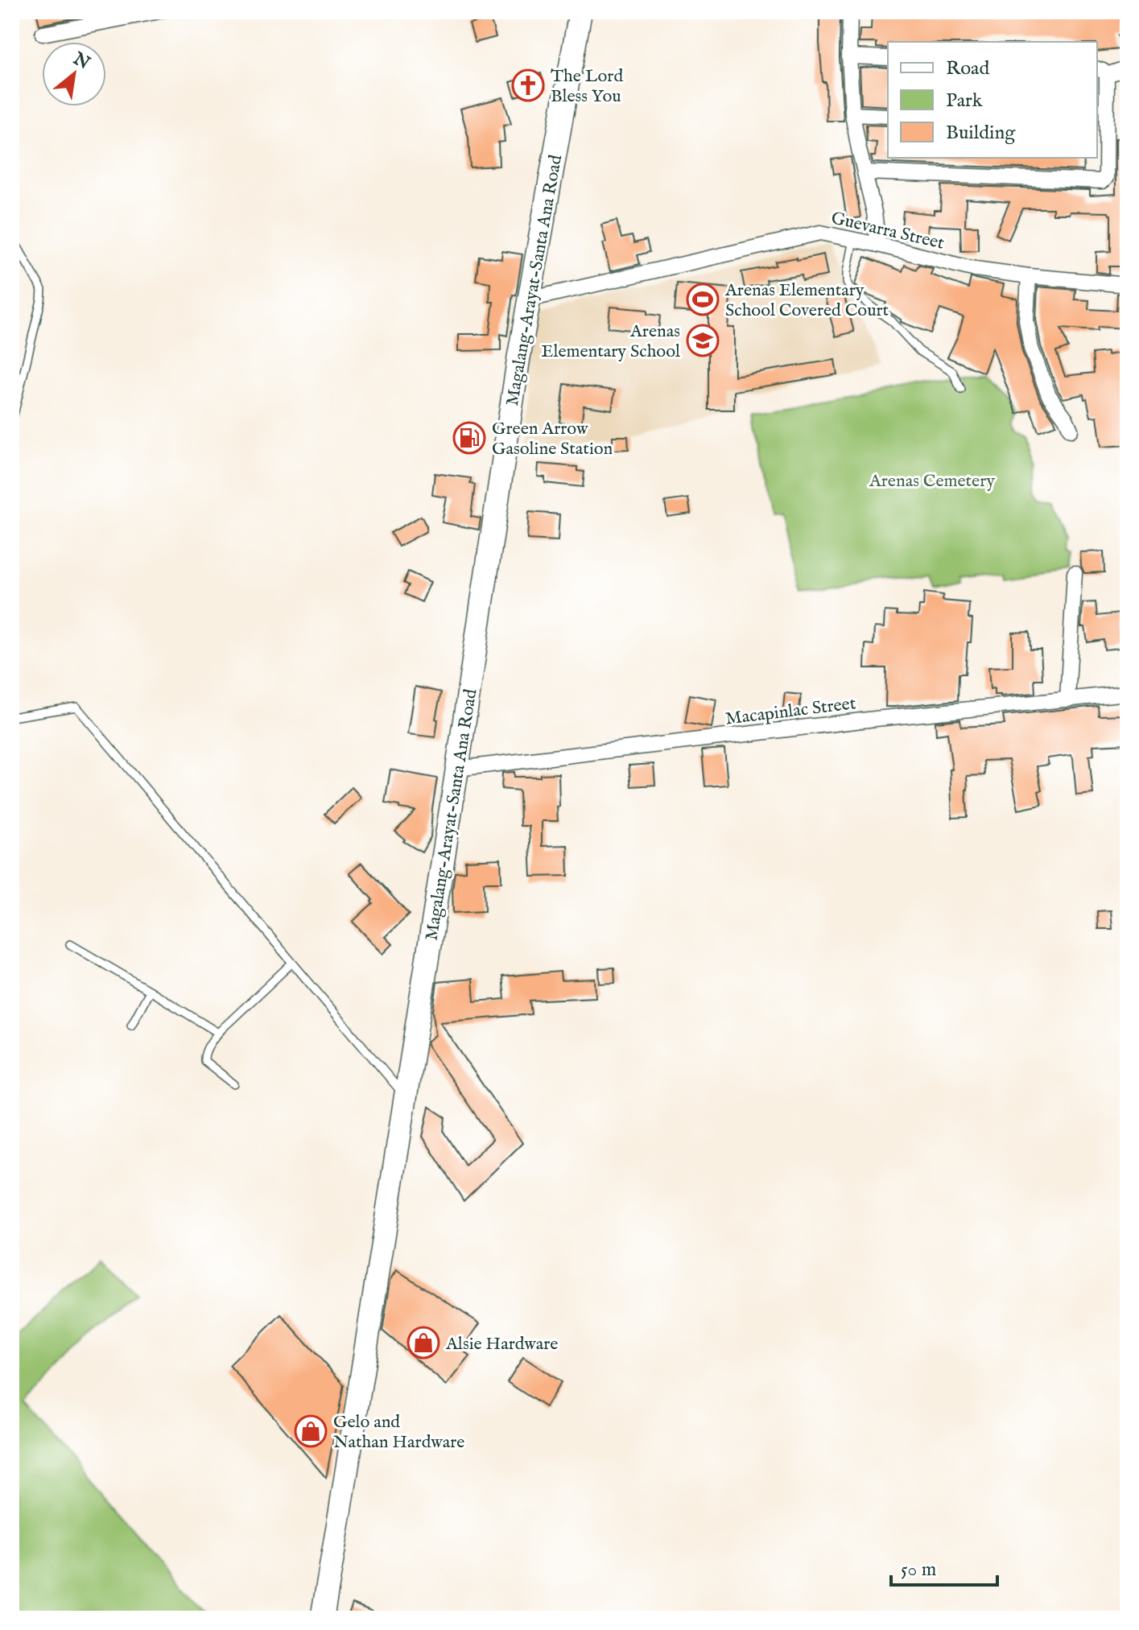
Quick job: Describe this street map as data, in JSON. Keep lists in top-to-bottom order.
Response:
{
  "streets": {
    "main road": ["Magalang-Arayat-Santa Ana Road"],
    "street": ["Guevarra Street", "Macapinlac Street"]
  },
  "crossings": [
    ["Guevarra Street", "Magalang-Arayat-Santa Ana Road"],
    ["Magalang-Arayat-Santa Ana Road", "Macapinlac Street"]
  ],
  "parks": ["Arenas Cemetery"],
  "places": {
    "church": ["The Lord Bless You"],
    "sports": ["Arenas Elementary School Covered Court"],
    "school or university": ["Arenas Elementary School"],
    "fuel station": ["Green Arrow Gasoline Station"],
    "shop": ["Alsie Hardware", "Gelo and Nathan Hardware"]
  },
  "legend": ["Road", "Park", "Building"],
  "scale_bar": "50 m",
  "north": "top right"
}
